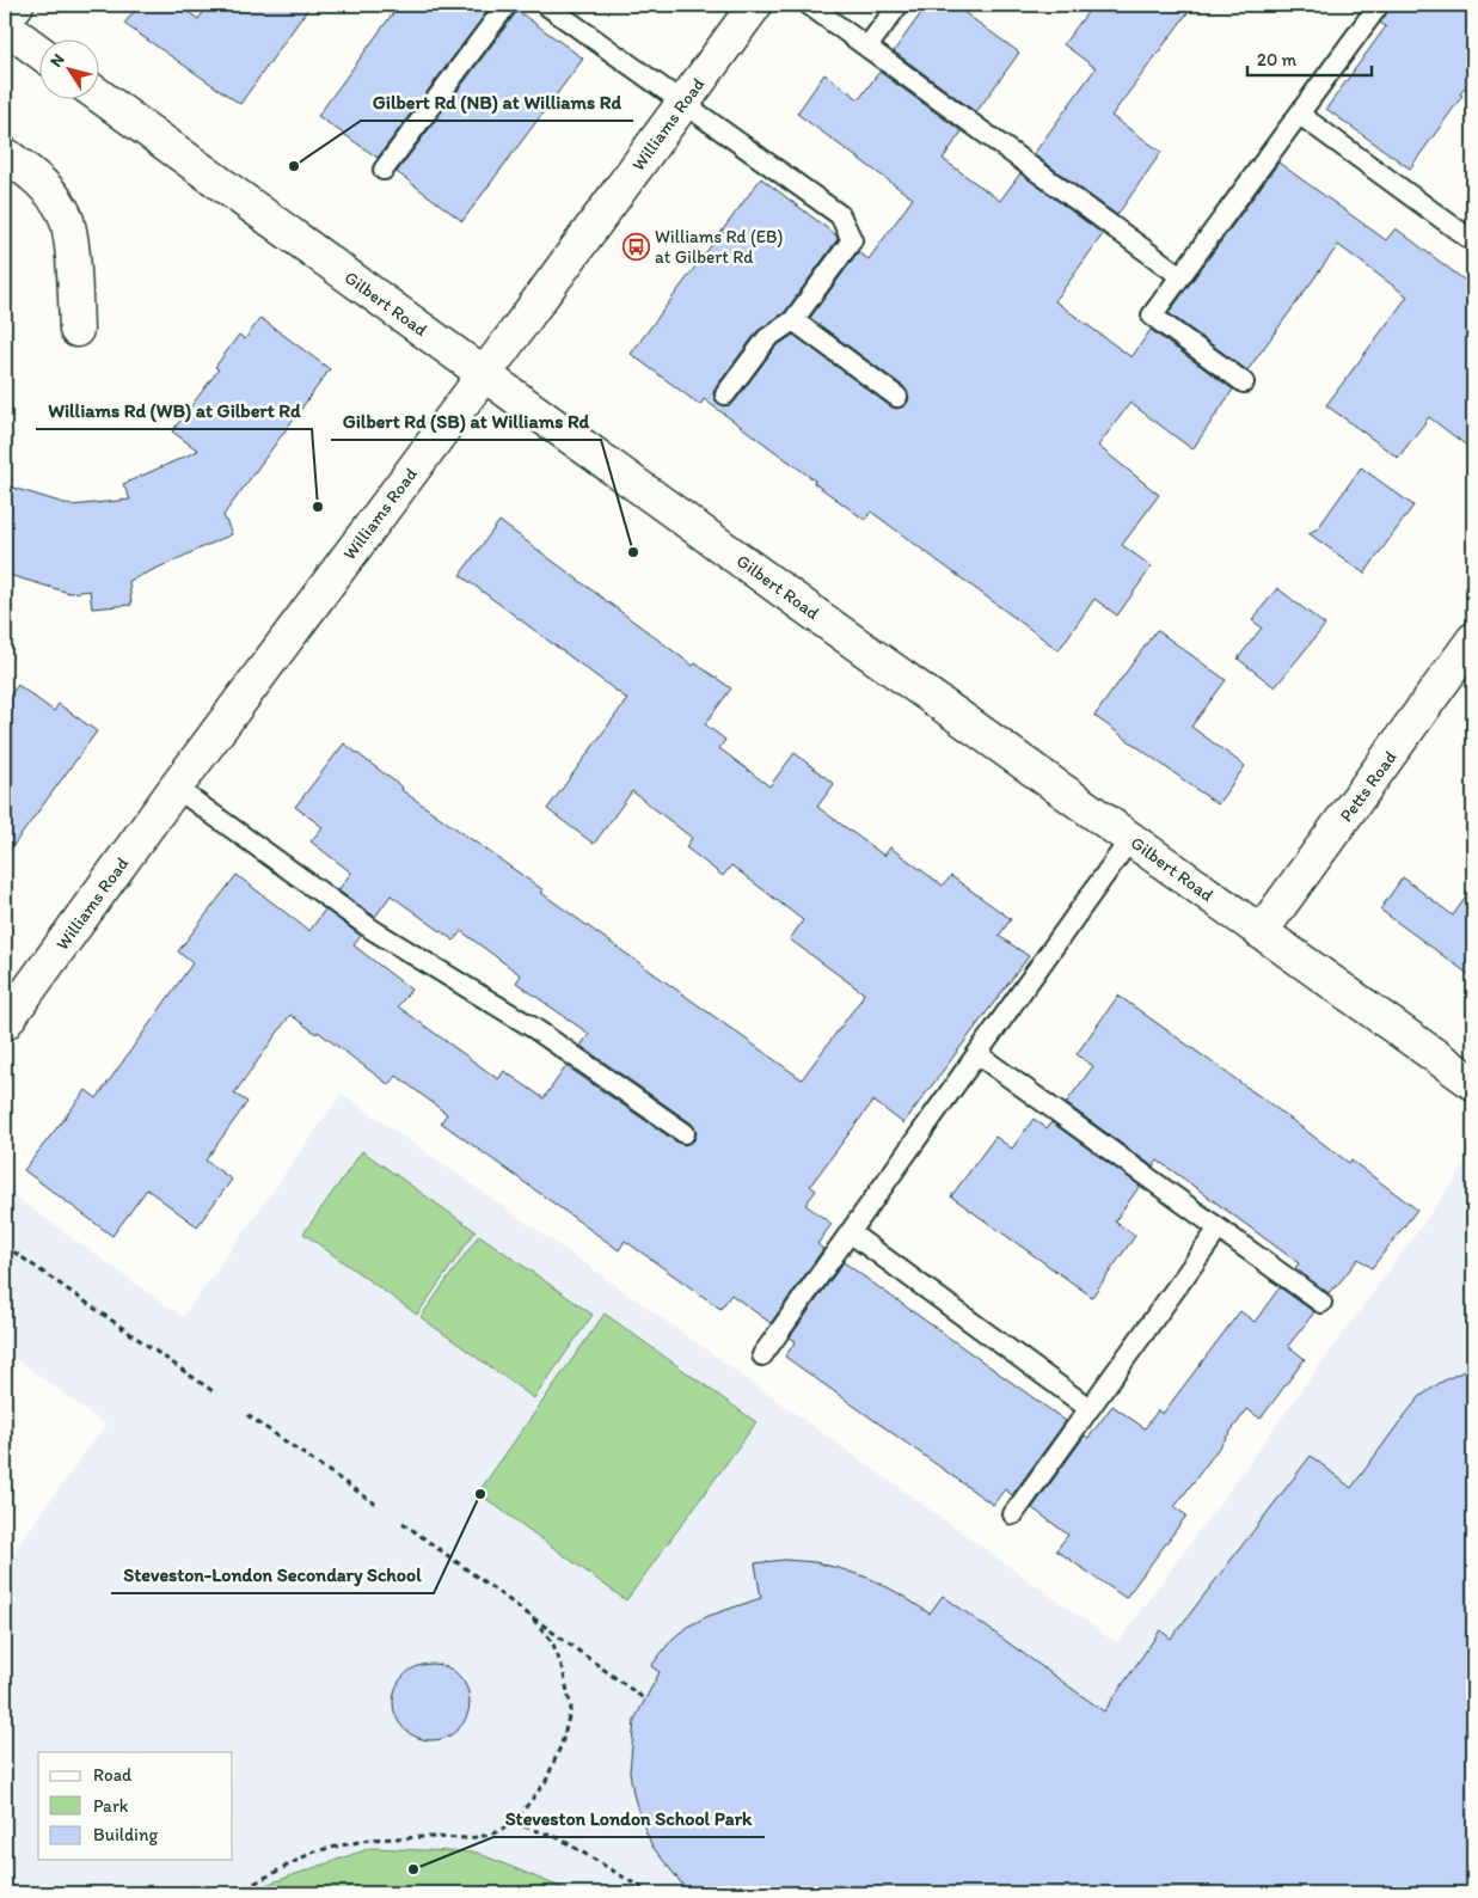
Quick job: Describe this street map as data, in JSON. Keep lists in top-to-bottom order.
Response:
{
  "streets": {
    "street": ["Williams Road", "Gilbert Road", "Petts Road"]
  },
  "crossings": [
    ["Williams Road", "Gilbert Road"],
    ["Gilbert Road", "Petts Road"]
  ],
  "places": {
    "other": [
      "Gilbert Rd (NB) at Williams Rd",
      "Williams Rd (WB) at Gilbert Rd",
      "Gilbert Rd (SB) at Williams Rd",
      "Steveston-London Secondary School",
      "Steveston London School Park"
    ],
    "bus stop": ["Williams Rd (EB) at Gilbert Rd"]
  },
  "legend": ["Road", "Park", "Building"],
  "scale_bar": "20 m",
  "north": "top left"
}
